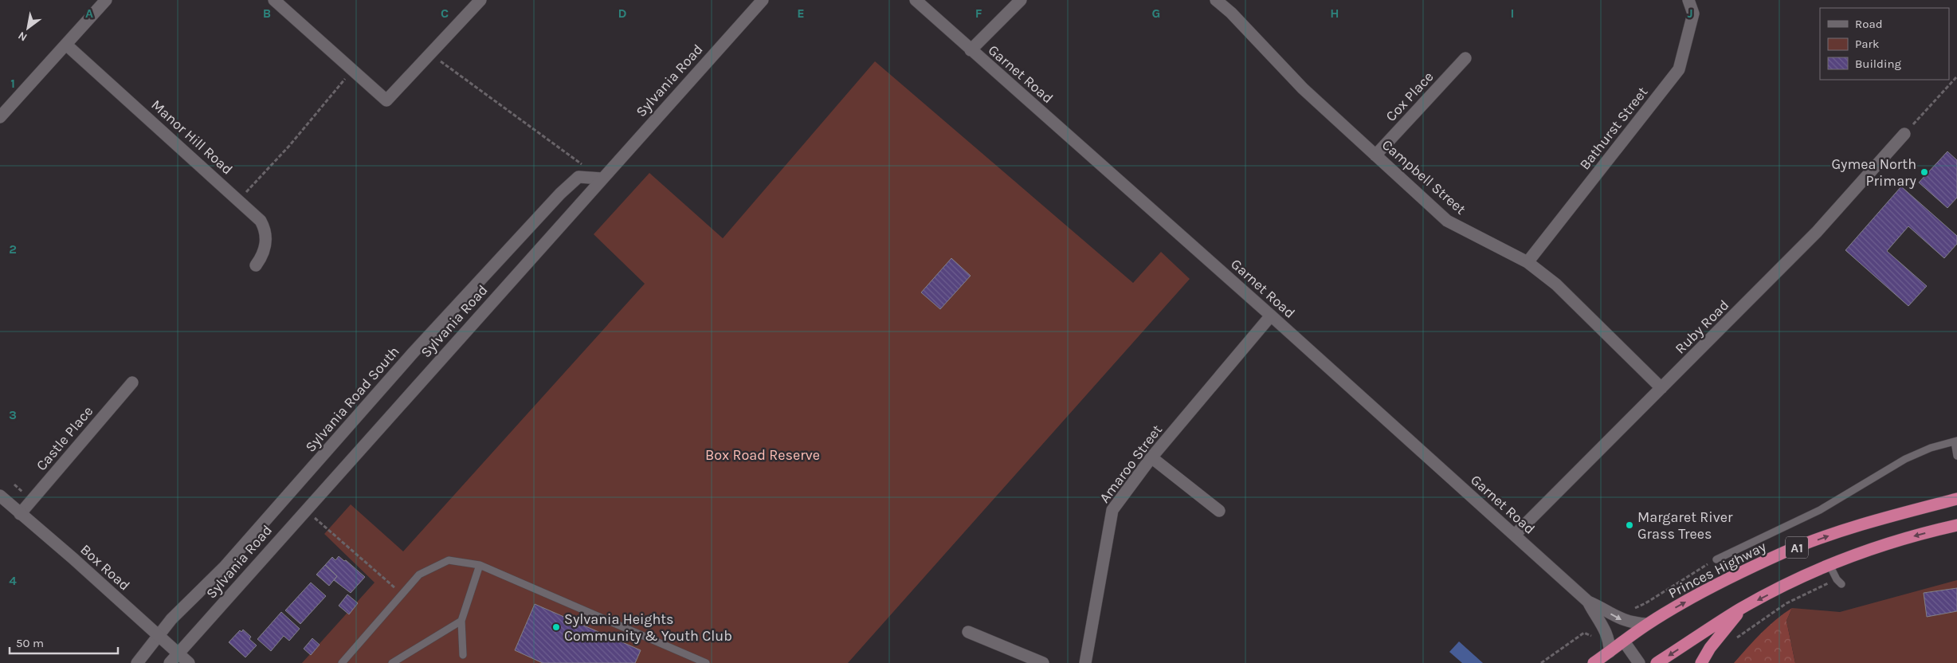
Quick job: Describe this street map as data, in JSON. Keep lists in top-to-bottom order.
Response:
{
  "streets": {
    "highway": ["A1", "Princes Highway"],
    "street": [
      "Garnet Road",
      "Sylvania Road",
      "Cox Place",
      "Bathurst Street",
      "Manor Hill Road",
      "Campbell Street",
      "Ruby Road",
      "Sylvania Road South",
      "Castle Place",
      "Amaroo Street",
      "Box Road"
    ]
  },
  "crossings": [
    ["Garnet Road", "Ruby Road"],
    ["Garnet Road", "Amaroo Street"],
    ["Garnet Road", "Princes Highway"],
    ["Sylvania Road", "Sylvania Road South"],
    ["Sylvania Road", "Box Road"],
    ["Cox Place", "Campbell Street"],
    ["Bathurst Street", "Campbell Street"],
    ["Campbell Street", "Ruby Road"],
    ["Sylvania Road South", "Box Road"],
    ["Castle Place", "Box Road"]
  ],
  "parks": ["Box Road Reserve"],
  "places": ["Gymea North Primary", "Margaret River Grass Trees", "Sylvania Heights Community & Youth Club"],
  "legend": ["Road", "Park", "Building"],
  "scale_bar": "50 m",
  "north": "bottom left",
  "grid": {
    "columns": [
      "A",
      "B",
      "C",
      "D",
      "E",
      "F",
      "G",
      "H",
      "I",
      "J"
    ],
    "rows": [
      "1",
      "2",
      "3",
      "4"
    ]
  }
}
